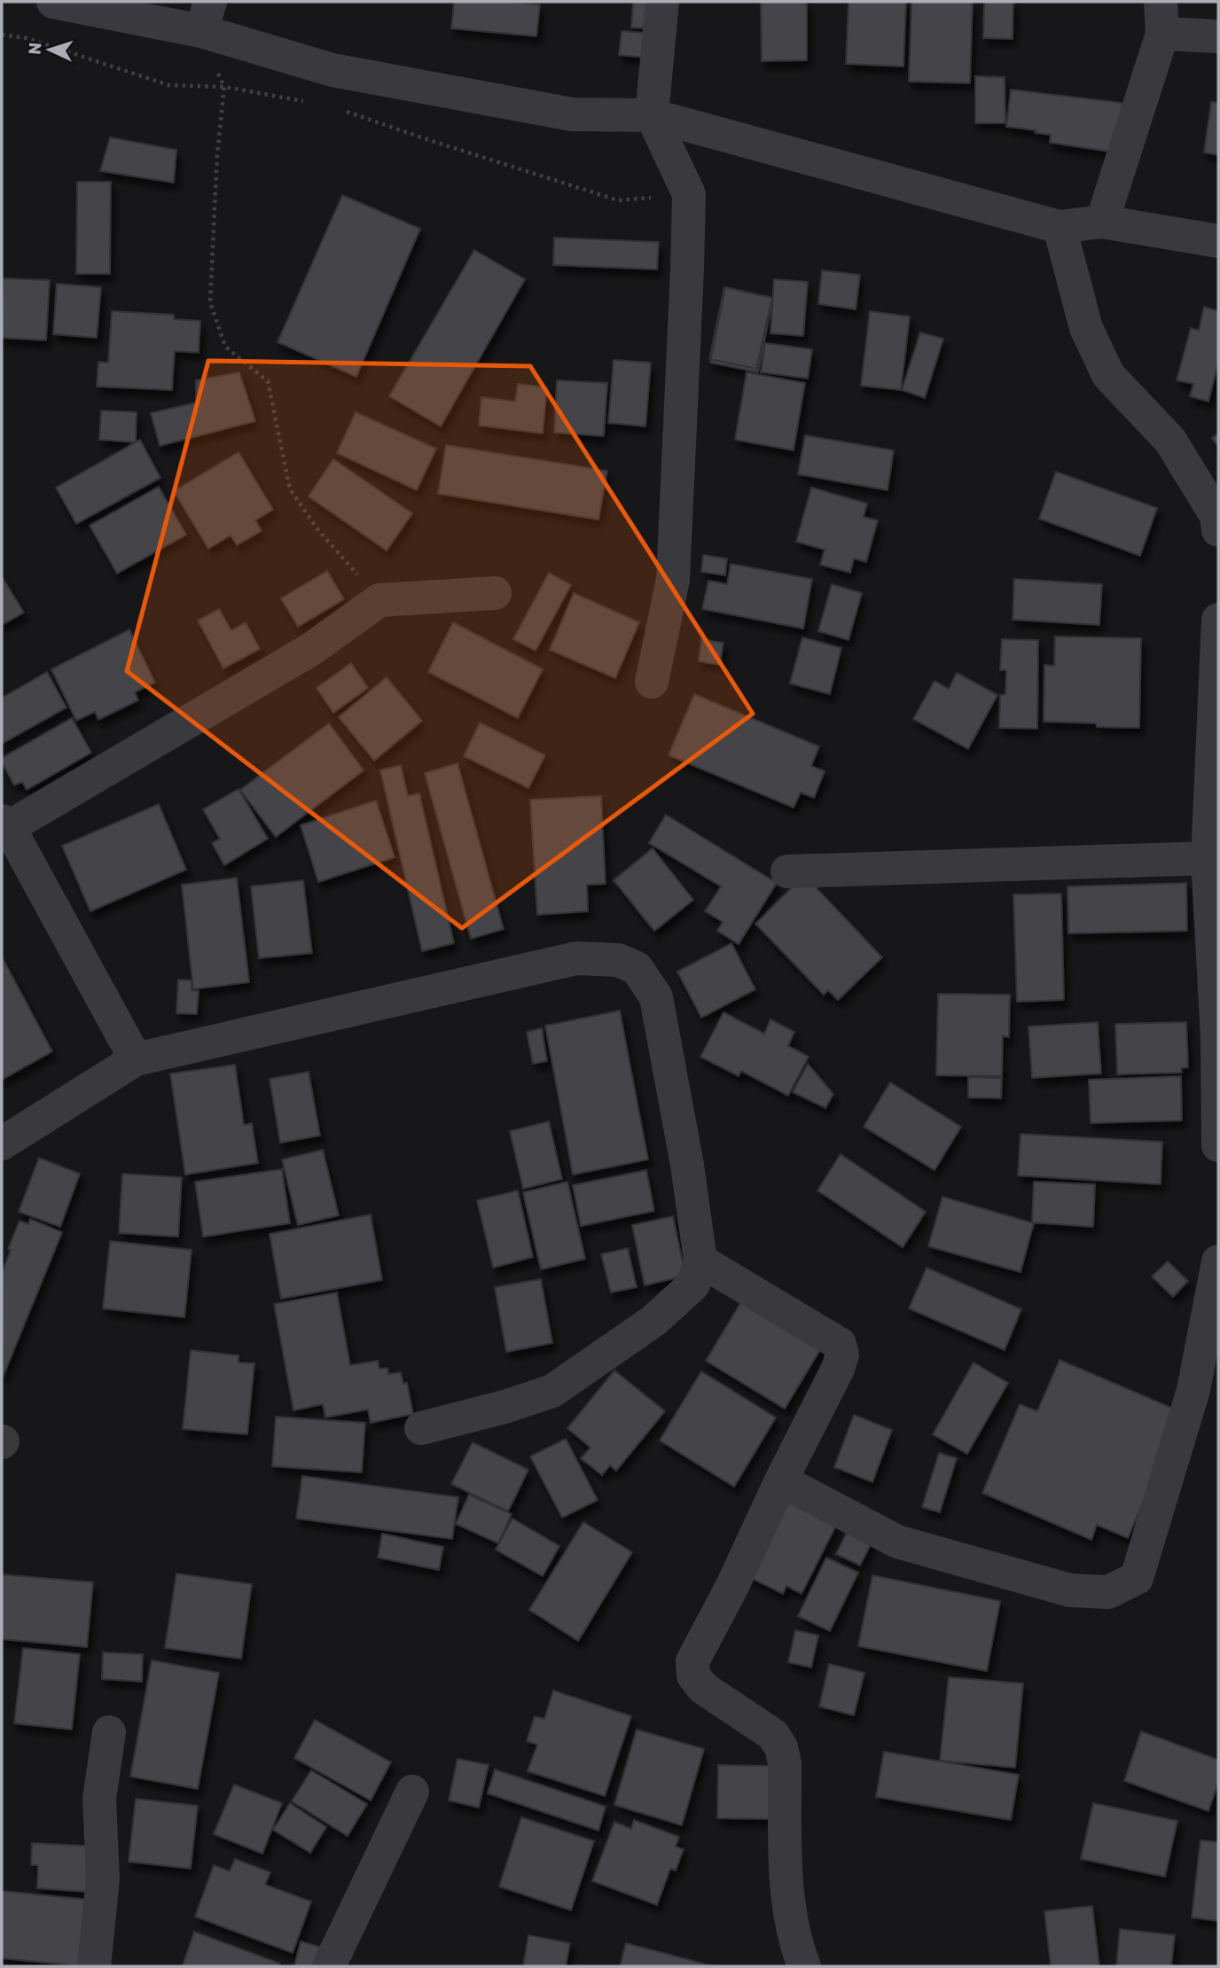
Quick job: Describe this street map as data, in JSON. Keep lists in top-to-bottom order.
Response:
{
  "north": "left"
}
